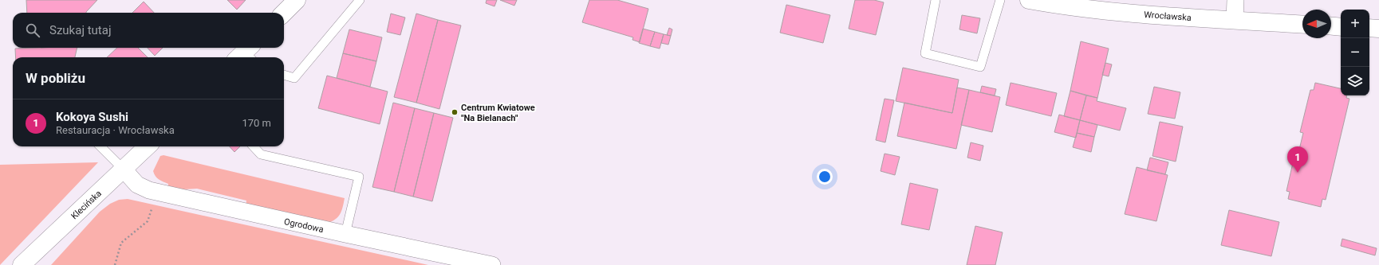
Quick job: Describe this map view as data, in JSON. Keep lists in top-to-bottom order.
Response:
{
  "streets": {
    "main road": ["Wrocławska", "Klecińska"],
    "street": ["Ogrodowa"]
  },
  "crossings": [
    ["Klecińska", "Ogrodowa"]
  ],
  "places": ["Centrum Kwiatowe \"Na Bielanach\""],
  "north": "left",
  "page": {
    "map_buttons": ["+", "−"],
    "search": "Szukaj tutaj",
    "heading": "W pobliżu",
    "list": [
      {
        "mark": "1",
        "name": "Kokoya Sushi",
        "note": "Restauracja · Wrocławska",
        "value": "170 m"
      }
    ],
    "pins": "1"
  }
}
